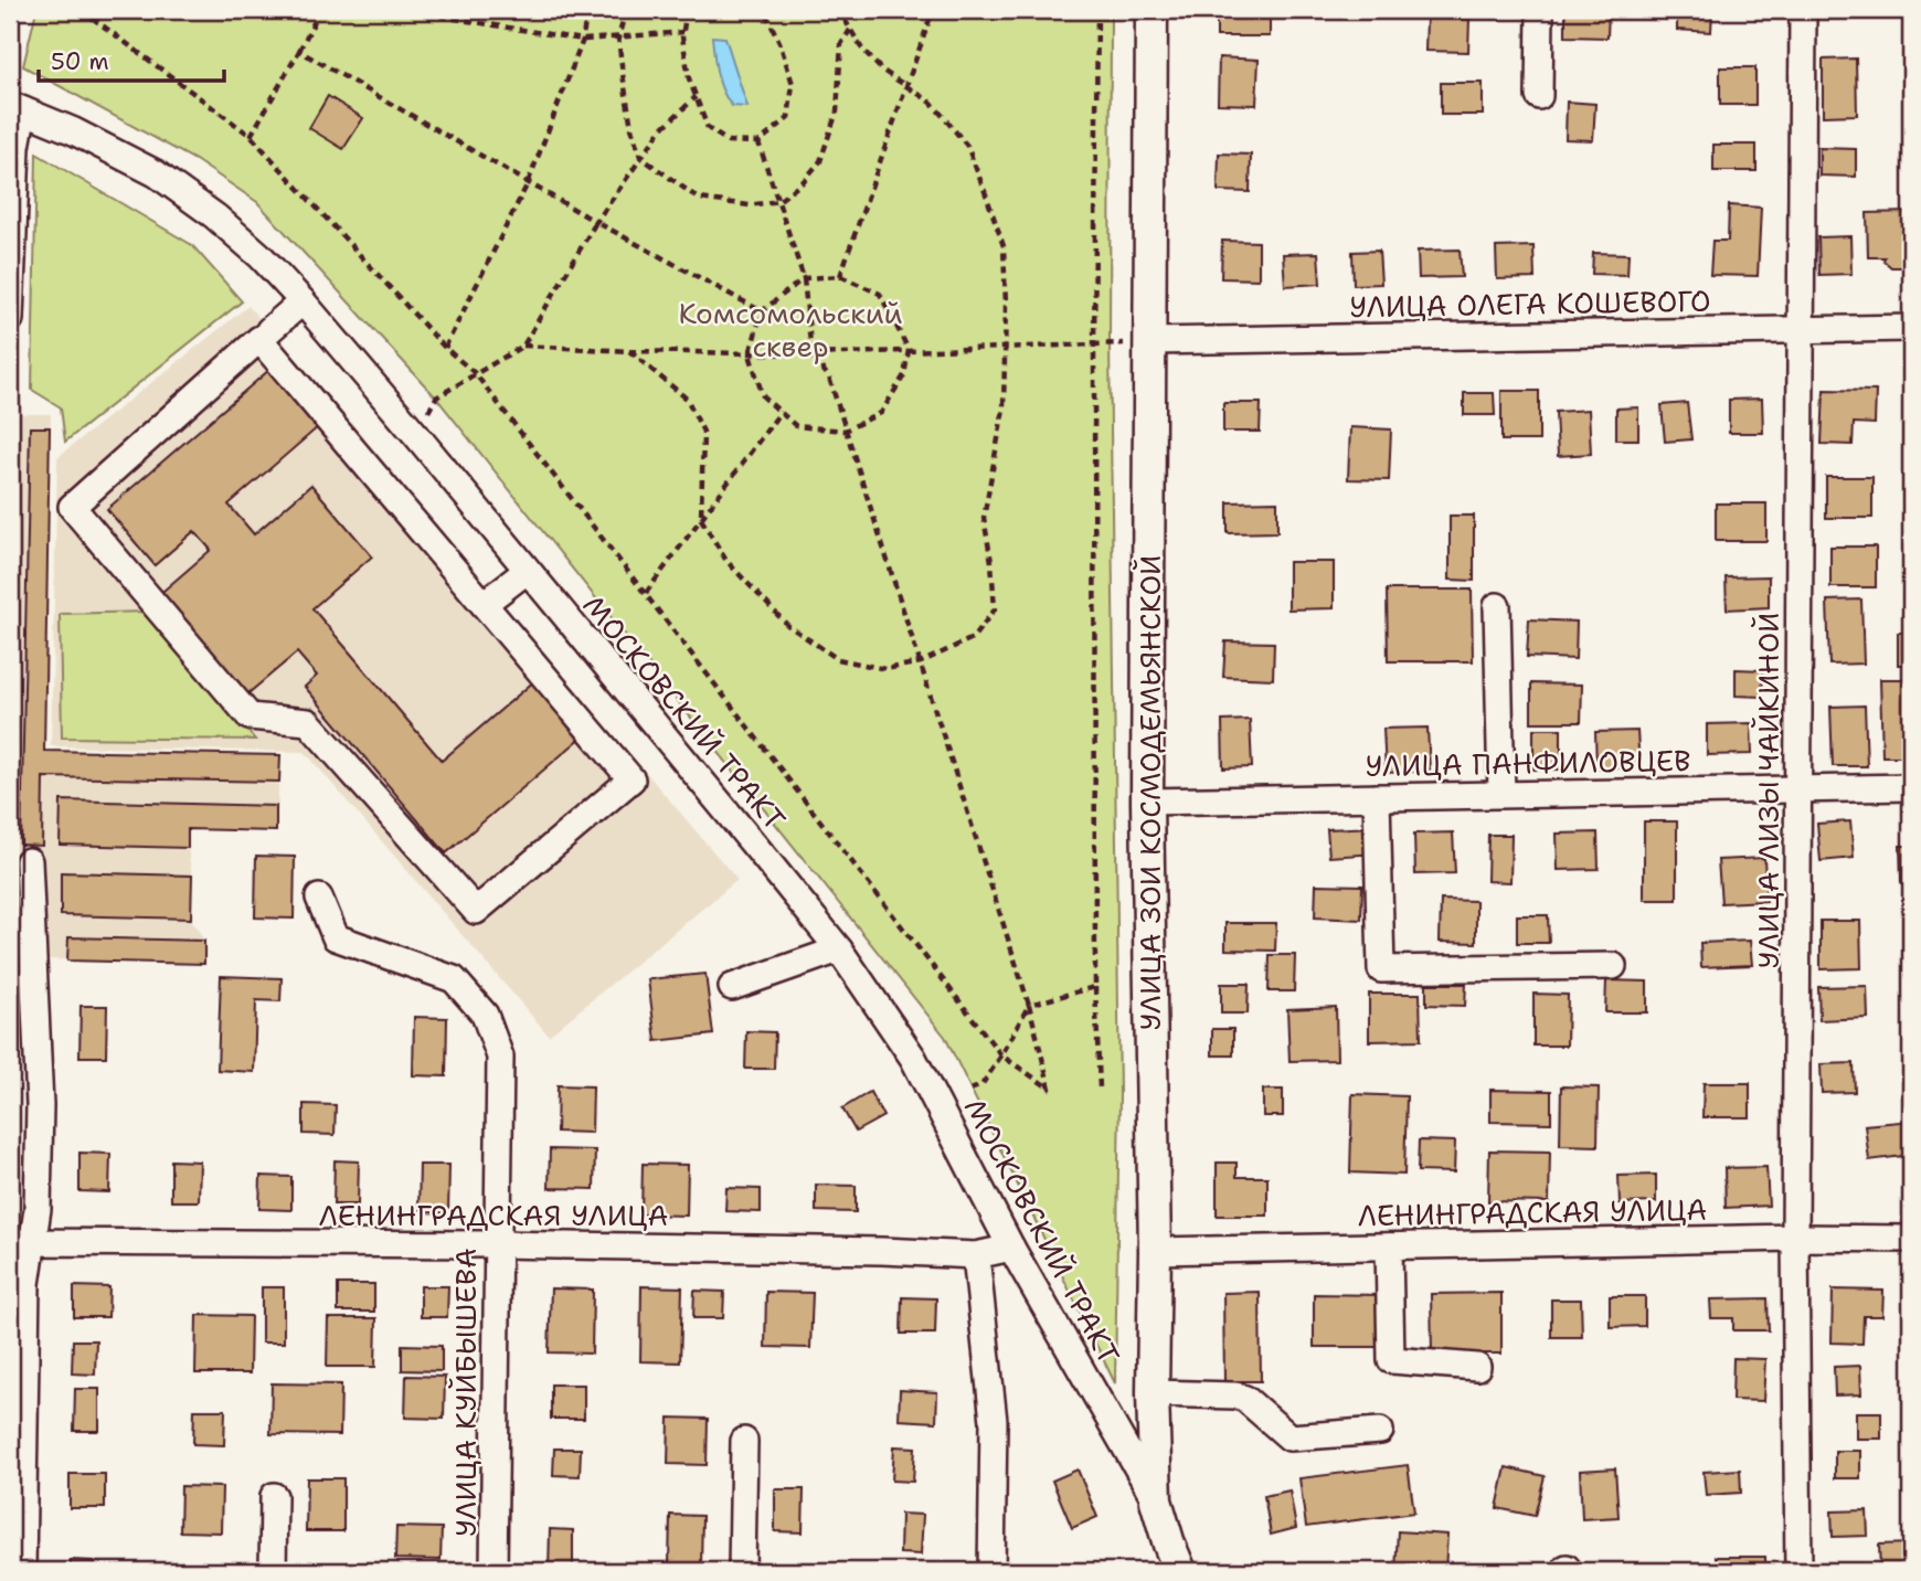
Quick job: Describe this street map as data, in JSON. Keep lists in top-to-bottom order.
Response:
{
  "streets": {
    "main road": ["УЛИЦА ЗОИ КОСМОДЕМЬЯНСКОЙ"],
    "street": [
      "УЛИЦА ОЛЕГА КОШЕВОГО",
      "МОСКОВСКИЙ ТРАКТ",
      "УЛИЦА ПАНФИЛОВЦЕВ",
      "УЛИЦА ЛИЗЫ ЧАЙКИНОЙ",
      "ЛЕНИНГРАДСКАЯ УЛИЦА",
      "УЛИЦА КУЙБЫШЕВА"
    ]
  },
  "crossings": [
    ["УЛИЦА ОЛЕГА КОШЕВОГО", "УЛИЦА ЛИЗЫ ЧАЙКИНОЙ"],
    ["УЛИЦА ОЛЕГА КОШЕВОГО", "УЛИЦА ЗОИ КОСМОДЕМЬЯНСКОЙ"],
    ["МОСКОВСКИЙ ТРАКТ", "УЛИЦА ЗОИ КОСМОДЕМЬЯНСКОЙ"],
    ["МОСКОВСКИЙ ТРАКТ", "ЛЕНИНГРАДСКАЯ УЛИЦА"],
    ["УЛИЦА ПАНФИЛОВЦЕВ", "УЛИЦА ЛИЗЫ ЧАЙКИНОЙ"],
    ["УЛИЦА ПАНФИЛОВЦЕВ", "УЛИЦА ЗОИ КОСМОДЕМЬЯНСКОЙ"],
    ["УЛИЦА ЛИЗЫ ЧАЙКИНОЙ", "ЛЕНИНГРАДСКАЯ УЛИЦА"],
    ["УЛИЦА ЗОИ КОСМОДЕМЬЯНСКОЙ", "ЛЕНИНГРАДСКАЯ УЛИЦА"],
    ["ЛЕНИНГРАДСКАЯ УЛИЦА", "УЛИЦА КУЙБЫШЕВА"]
  ],
  "parks": ["Комсомольский сквер"],
  "scale_bar": "50 m"
}
